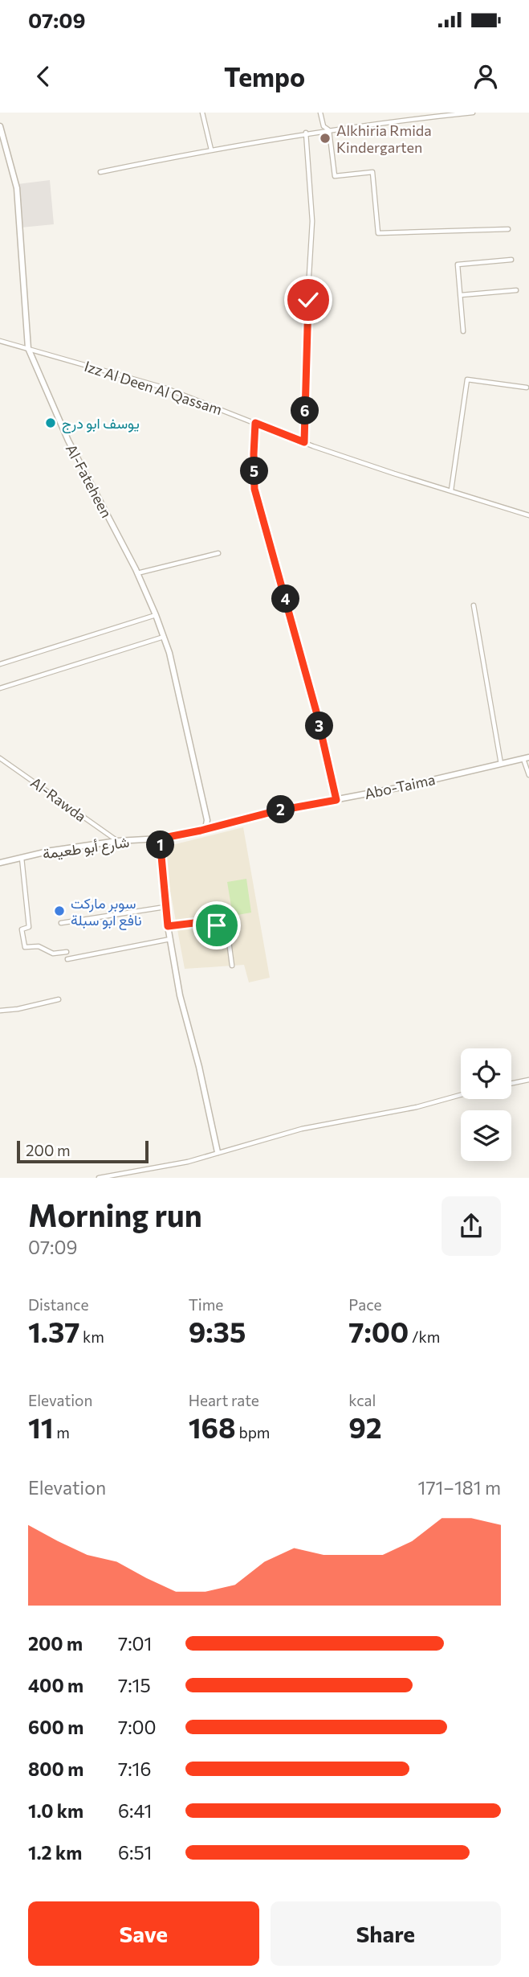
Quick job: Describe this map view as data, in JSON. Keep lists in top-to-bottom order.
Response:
{
  "streets": {
    "street": [
      "Izz Al Deen Al Qassam",
      "Al-Fateheen",
      "Abo-Taima",
      "Al-Rawda",
      "شارع أبو طعيمة"
    ]
  },
  "crossings": [
    ["Izz Al Deen Al Qassam", "Al-Fateheen"],
    ["Al-Fateheen", "Abo-Taima"],
    ["Al-Fateheen", "شارع أبو طعيمة"],
    ["Abo-Taima", "شارع أبو طعيمة"],
    ["Al-Rawda", "شارع أبو طعيمة"]
  ],
  "places": ["Alkhiria Rmida Kindergarten", "يوسف ابو درج", "سوبر ماركت نافع ابو سبلة"],
  "scale_bar": "200 m",
  "page": {
    "status": "07:09",
    "header": "Tempo",
    "pins": [
      "6",
      "5",
      "4",
      "3",
      "2",
      "1"
    ],
    "scale": "200 m",
    "heading": ["Morning run", "07:09"],
    "stats": [
      ["Distance", "1.37 km"],
      ["Time", "9:35"],
      ["Pace", "7:00 /km"],
      ["Elevation", "11 m"],
      ["Heart rate", "168 bpm"],
      ["kcal", "92"]
    ],
    "chart": ["Elevation", "171–181 m"],
    "list": [
      {
        "name": "200 m",
        "note": "7:01"
      },
      {
        "name": "400 m",
        "note": "7:15"
      },
      {
        "name": "600 m",
        "note": "7:00"
      },
      {
        "name": "800 m",
        "note": "7:16"
      },
      {
        "name": "1.0 km",
        "note": "6:41"
      },
      {
        "name": "1.2 km",
        "note": "6:51"
      }
    ],
    "buttons": ["Save", "Share"]
  }
}
